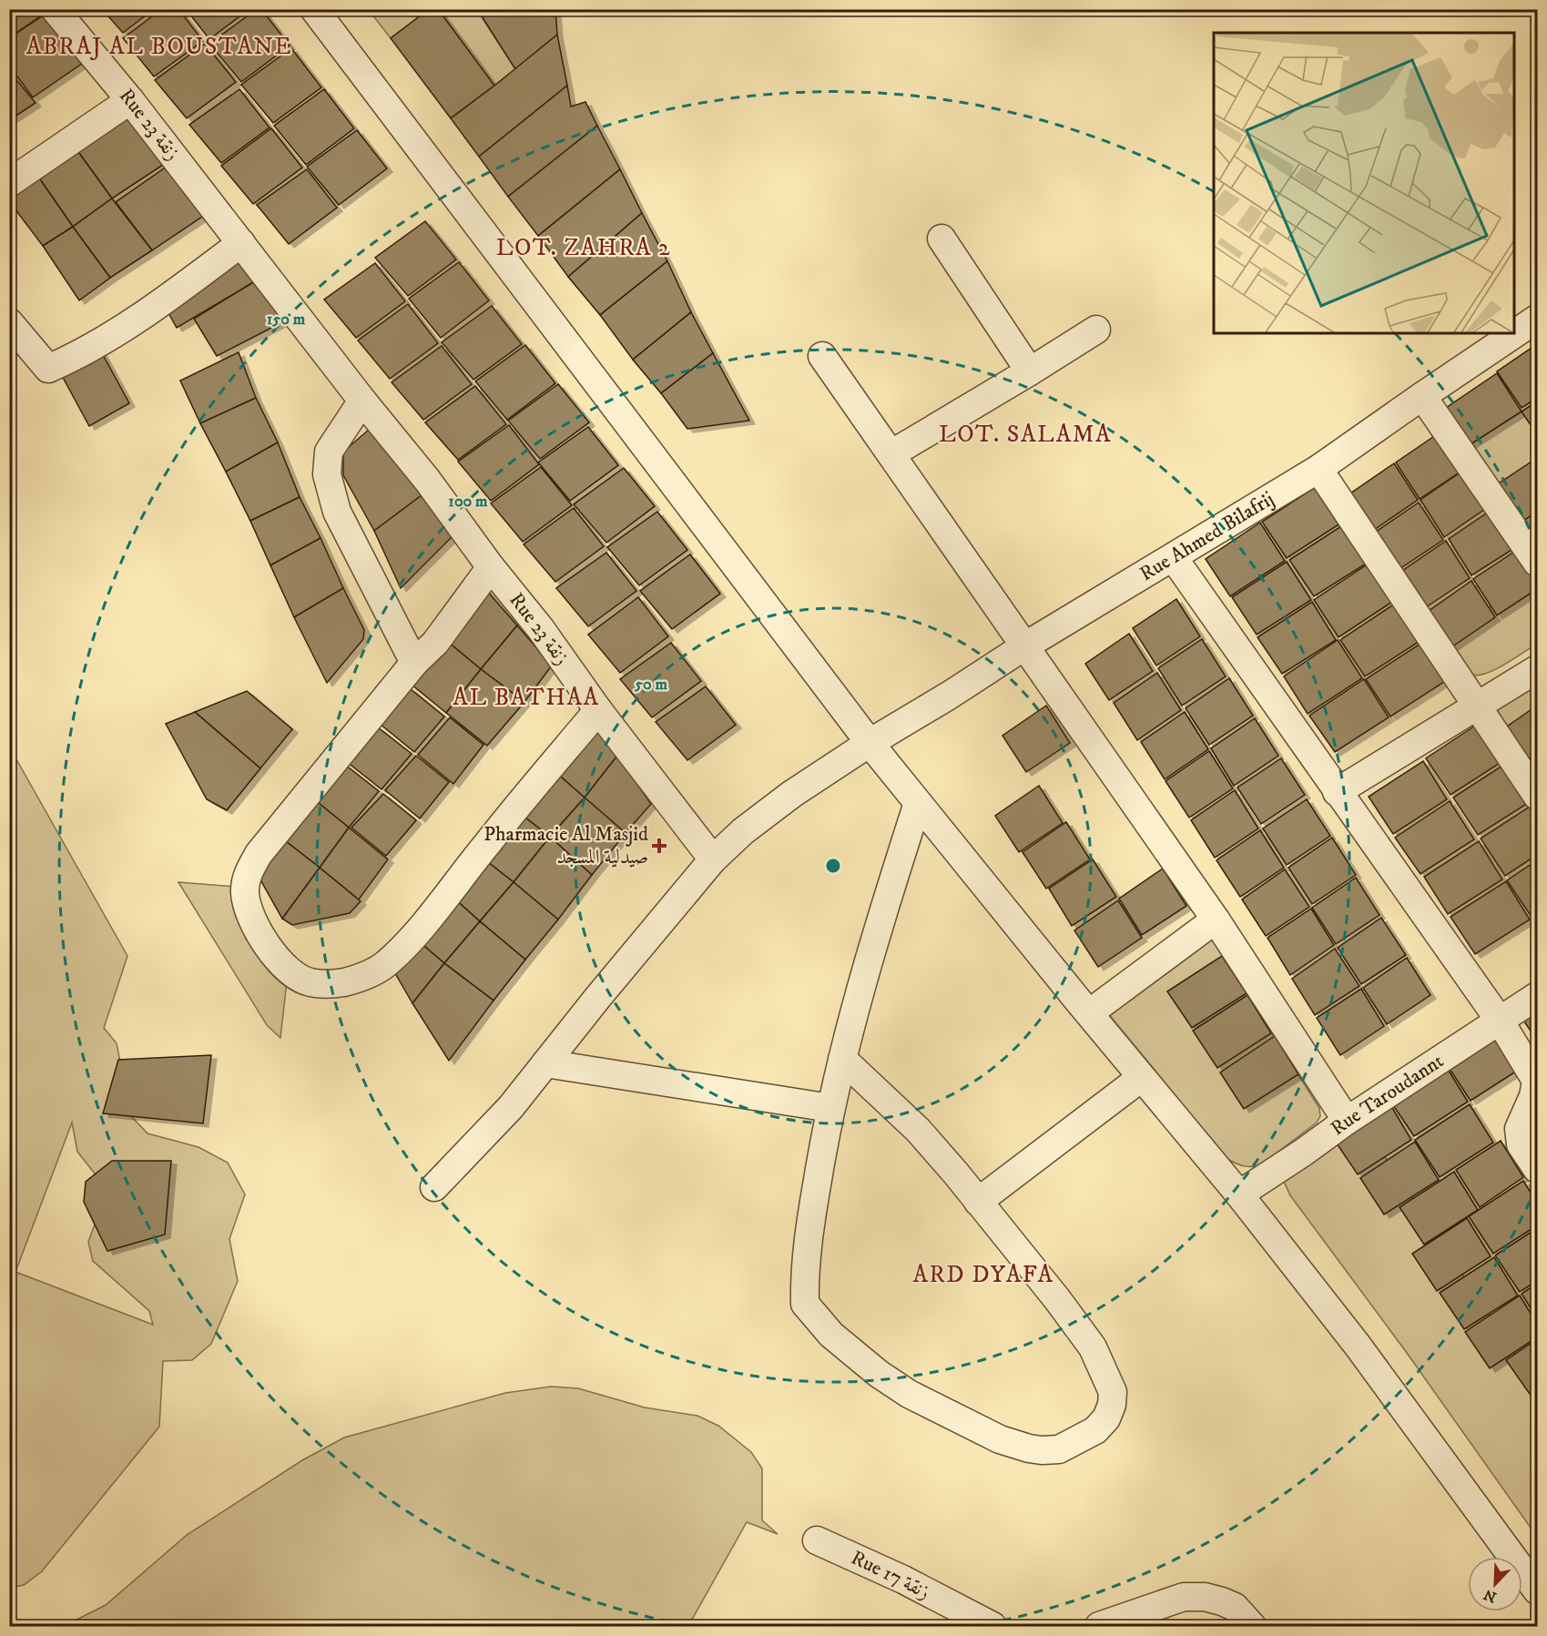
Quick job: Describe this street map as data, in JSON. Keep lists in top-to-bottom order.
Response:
{
  "streets": {
    "street": [
      "Rue 23 زنقة",
      "Rue Ahmed Bilafrij",
      "Rue Taroudannt",
      "Rue 17 زنقة"
    ]
  },
  "crossings": [
    ["Rue 23 زنقة", "Rue Ahmed Bilafrij"]
  ],
  "districts": [
    "ABRAJ AL BOUSTANE",
    "LOT. ZAHRA 2",
    "LOT. SALAMA",
    "AL BATHAA",
    "ARD DYAFA"
  ],
  "places": {
    "health": ["Pharmacie Al Masjid صيدلية المسجد"]
  },
  "north": "bottom left",
  "rings": ["150 m", "100 m", "50 m"]
}
